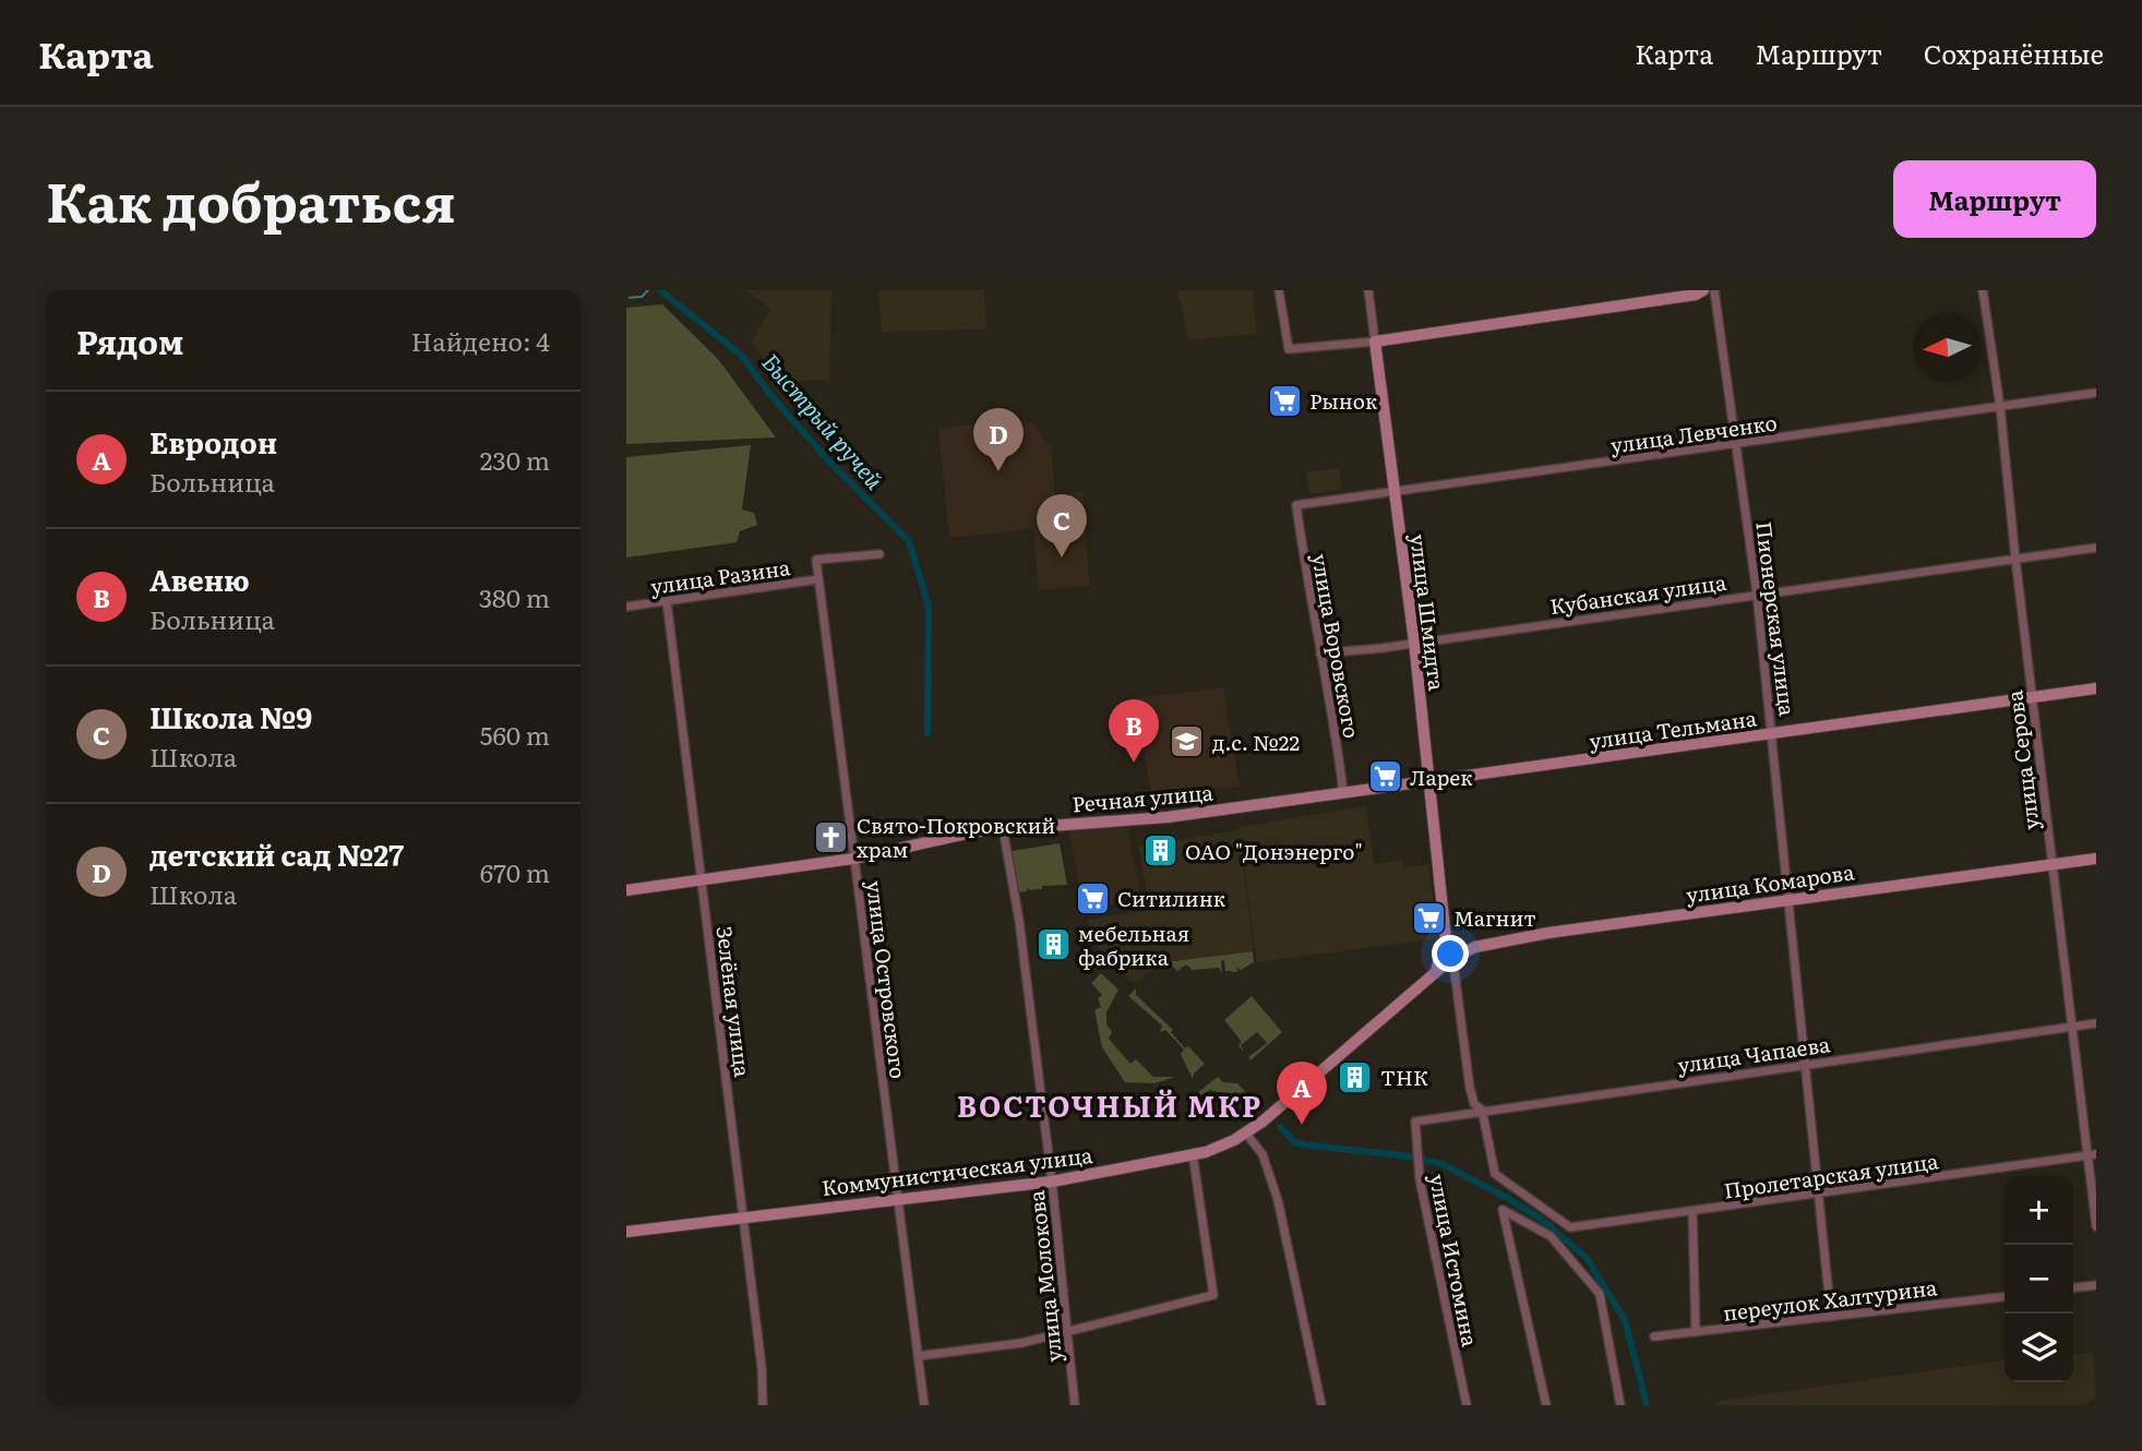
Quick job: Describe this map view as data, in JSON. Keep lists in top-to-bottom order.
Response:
{
  "streets": {
    "street": [
      "улица Левченко",
      "улица Разина",
      "Кубанская улица",
      "улица Шмидта",
      "Пионерская улица",
      "улица Воровского",
      "улица Тельмана",
      "улица Серова",
      "Речная улица",
      "улица Комарова",
      "улица Островского",
      "Зелёная улица",
      "улица Чапаева",
      "Коммунистическая улица",
      "Пролетарская улица",
      "улица Истомина",
      "улица Молокова",
      "переулок Халтурина"
    ]
  },
  "crossings": [
    ["улица Левченко", "улица Шмидта"],
    ["улица Левченко", "Пионерская улица"],
    ["улица Левченко", "улица Воровского"],
    ["улица Левченко", "улица Серова"],
    ["улица Разина", "улица Островского"],
    ["улица Разина", "Зелёная улица"],
    ["Кубанская улица", "улица Шмидта"],
    ["Кубанская улица", "Пионерская улица"],
    ["Кубанская улица", "улица Воровского"],
    ["Кубанская улица", "улица Серова"],
    ["улица Шмидта", "улица Тельмана"],
    ["улица Шмидта", "улица Комарова"],
    ["улица Шмидта", "улица Чапаева"],
    ["улица Шмидта", "Коммунистическая улица"],
    ["улица Шмидта", "Пролетарская улица"],
    ["Пионерская улица", "улица Тельмана"],
    ["Пионерская улица", "улица Комарова"],
    ["Пионерская улица", "улица Чапаева"],
    ["Пионерская улица", "Пролетарская улица"],
    ["Пионерская улица", "переулок Халтурина"],
    ["улица Воровского", "улица Тельмана"],
    ["улица Тельмана", "улица Серова"],
    ["улица Тельмана", "Речная улица"],
    ["улица Серова", "улица Комарова"],
    ["улица Серова", "улица Чапаева"],
    ["улица Серова", "Пролетарская улица"],
    ["Речная улица", "улица Островского"],
    ["Речная улица", "Зелёная улица"],
    ["Речная улица", "улица Молокова"],
    ["улица Комарова", "Коммунистическая улица"],
    ["улица Островского", "Коммунистическая улица"],
    ["Зелёная улица", "Коммунистическая улица"],
    ["улица Чапаева", "улица Истомина"],
    ["Коммунистическая улица", "улица Молокова"]
  ],
  "districts": ["ВОСТОЧНЫЙ МКР"],
  "water": ["Быстрый ручей"],
  "places": {
    "supermarket": [
      "Рынок",
      "Ларек",
      "Ситилинк",
      "Магнит"
    ],
    "school or university": ["д.с. №22"],
    "church": ["Свято-Покровский храм"],
    "building": ["ОАО \"Донэнерго\"", "мебельная фабрика", "ТНК"]
  },
  "north": "left",
  "page": {
    "header": "Карта",
    "nav": ["Карта", "Маршрут", "Сохранённые"],
    "title": "Как добраться",
    "buttons": "Маршрут",
    "heading": ["Рядом", "Найдено: 4"],
    "list": [
      {
        "mark": "A",
        "name": "Евродон",
        "note": "Больница",
        "value": "230 m"
      },
      {
        "mark": "B",
        "name": "Авеню",
        "note": "Больница",
        "value": "380 m"
      },
      {
        "mark": "C",
        "name": "Школа №9",
        "note": "Школа",
        "value": "560 m"
      },
      {
        "mark": "D",
        "name": "детский сад №27",
        "note": "Школа",
        "value": "670 m"
      }
    ],
    "pins": [
      "D",
      "C",
      "B",
      "A"
    ],
    "map_buttons": ["+", "−"]
  }
}
